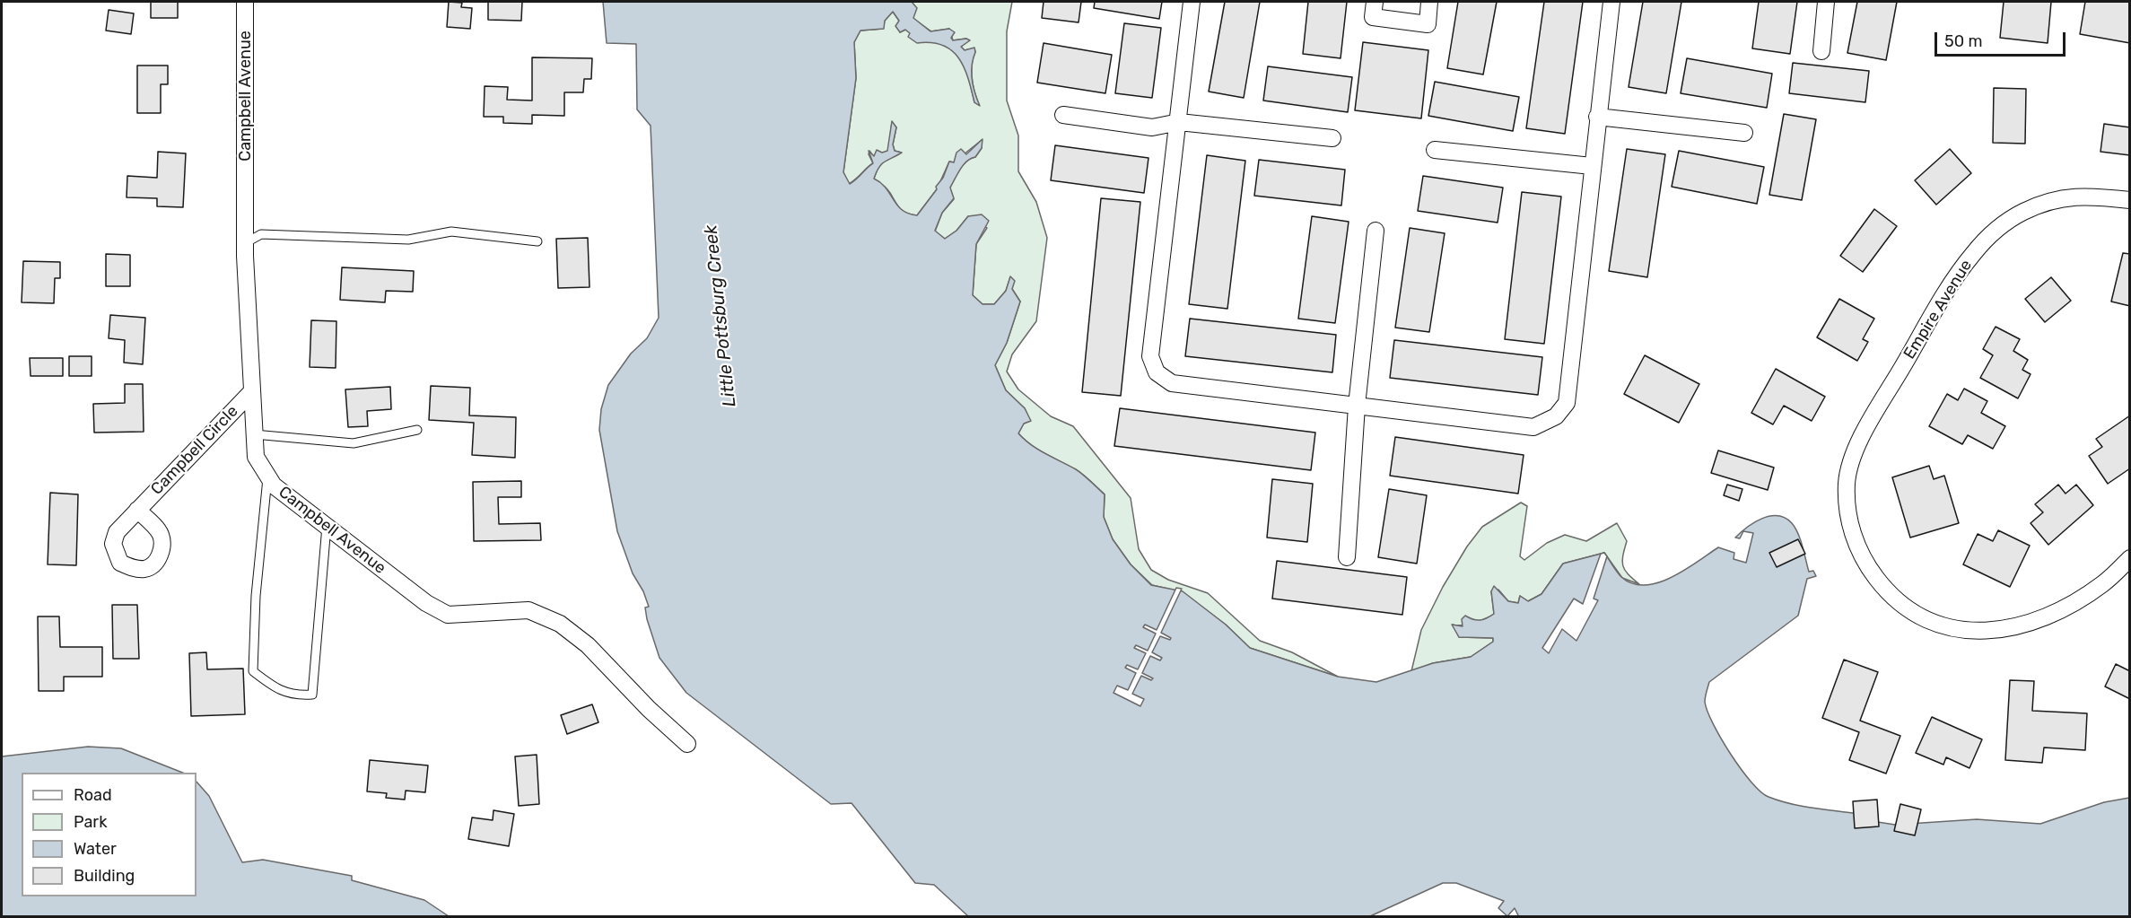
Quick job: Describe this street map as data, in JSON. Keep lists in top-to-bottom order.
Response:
{
  "streets": {
    "street": ["Campbell Avenue", "Empire Avenue", "Campbell Circle"]
  },
  "crossings": [
    ["Campbell Avenue", "Campbell Circle"]
  ],
  "water": ["Little Pottsburg Creek"],
  "legend": [
    "Road",
    "Park",
    "Water",
    "Building"
  ],
  "scale_bar": "50 m"
}
